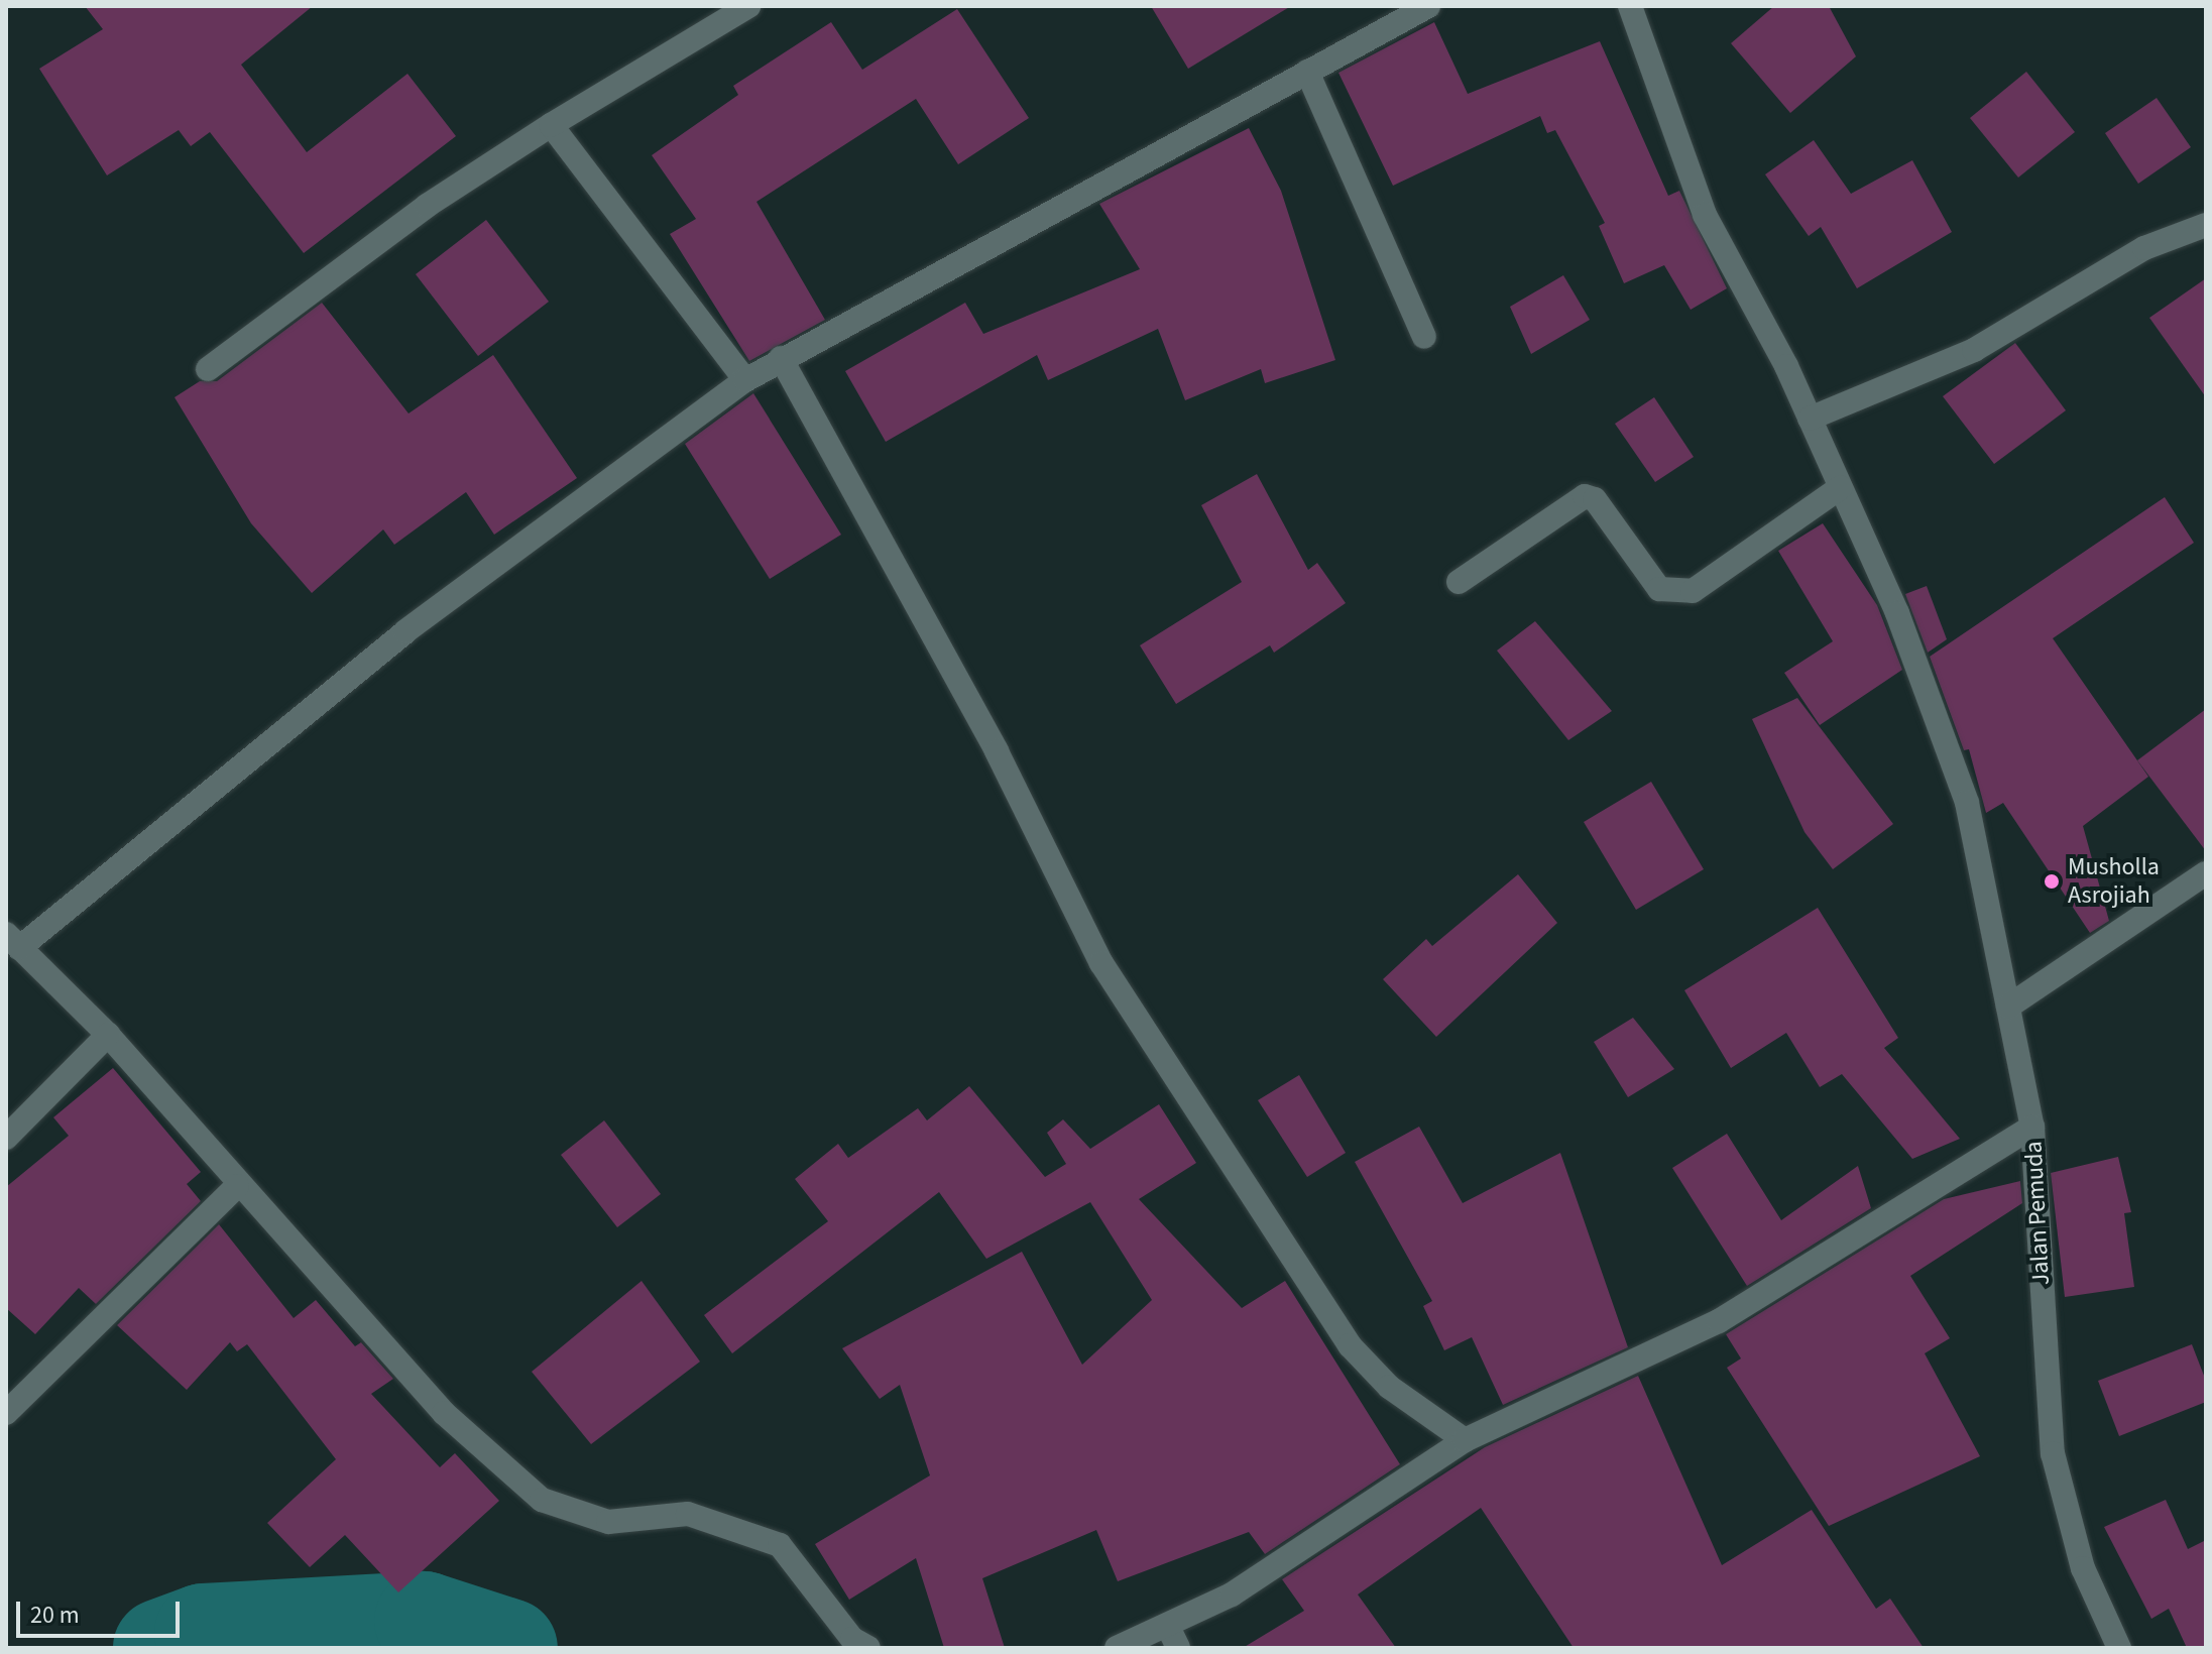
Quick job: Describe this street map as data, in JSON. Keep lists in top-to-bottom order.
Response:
{
  "streets": {
    "street": ["Jalan Pemuda"]
  },
  "places": ["Musholla Asrojiah"],
  "scale_bar": "20 m"
}
